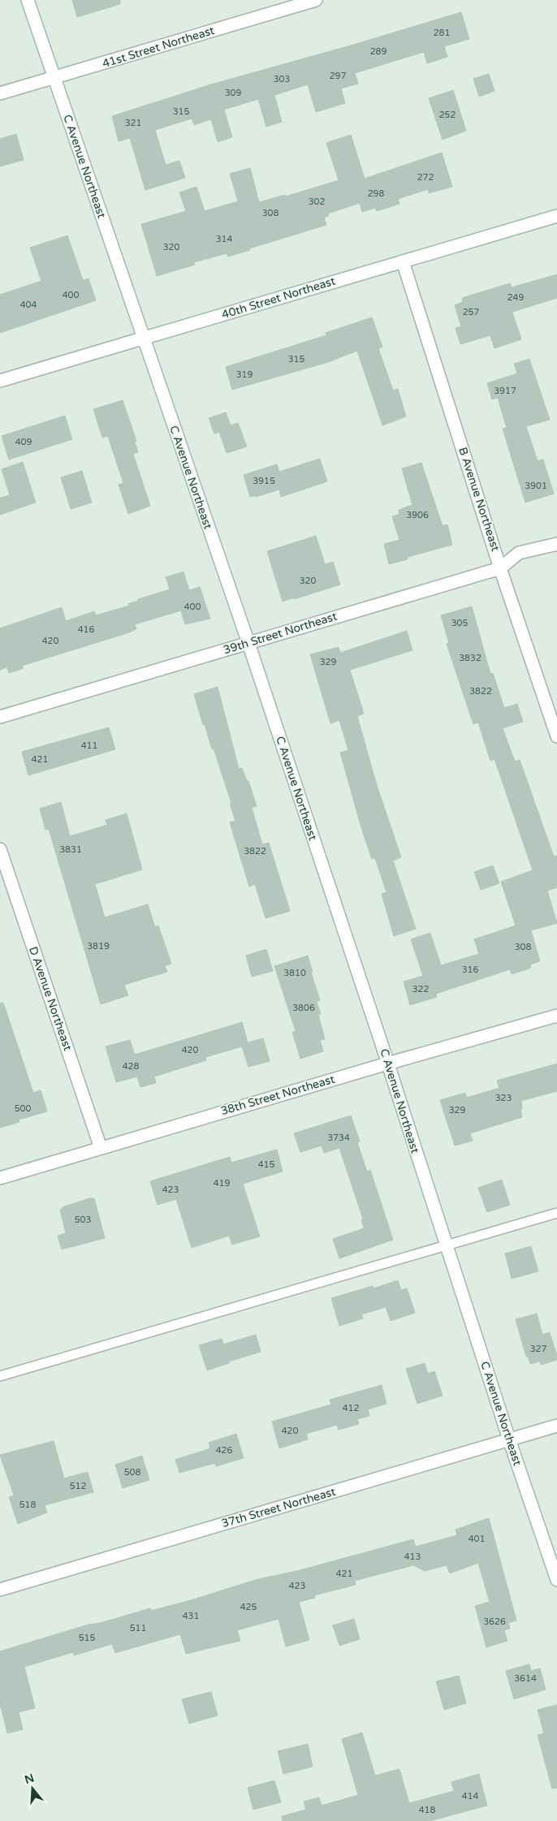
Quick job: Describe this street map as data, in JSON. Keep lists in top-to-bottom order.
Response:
{
  "streets": {
    "street": [
      "41st Street Northeast",
      "C Avenue Northeast",
      "40th Street Northeast",
      "B Avenue Northeast",
      "39th Street Northeast",
      "D Avenue Northeast",
      "38th Street Northeast",
      "37th Street Northeast"
    ]
  },
  "crossings": [
    ["41st Street Northeast", "C Avenue Northeast"],
    ["C Avenue Northeast", "40th Street Northeast"],
    ["C Avenue Northeast", "39th Street Northeast"],
    ["C Avenue Northeast", "38th Street Northeast"],
    ["C Avenue Northeast", "37th Street Northeast"],
    ["40th Street Northeast", "B Avenue Northeast"],
    ["B Avenue Northeast", "39th Street Northeast"],
    ["D Avenue Northeast", "38th Street Northeast"]
  ],
  "house_numbers": [
    "281",
    "289",
    "297",
    "303",
    "309",
    "315",
    "252",
    "321",
    "272",
    "298",
    "302",
    "308",
    "314",
    "320",
    "400",
    "249",
    "404",
    "257",
    "315",
    "319",
    "3917",
    "409",
    "3915",
    "3901",
    "3906",
    "320",
    "400",
    "305",
    "416",
    "420",
    "3832",
    "329",
    "3822",
    "411",
    "421",
    "3831",
    "3822",
    "3819",
    "308",
    "316",
    "3810",
    "322",
    "3806",
    "420",
    "428",
    "323",
    "500",
    "329",
    "3734",
    "415",
    "419",
    "423",
    "503",
    "327",
    "412",
    "420",
    "426",
    "508",
    "512",
    "518",
    "401",
    "413",
    "421",
    "423",
    "425",
    "431",
    "3626",
    "511",
    "515",
    "3614",
    "414",
    "418"
  ],
  "north": "top"
}
